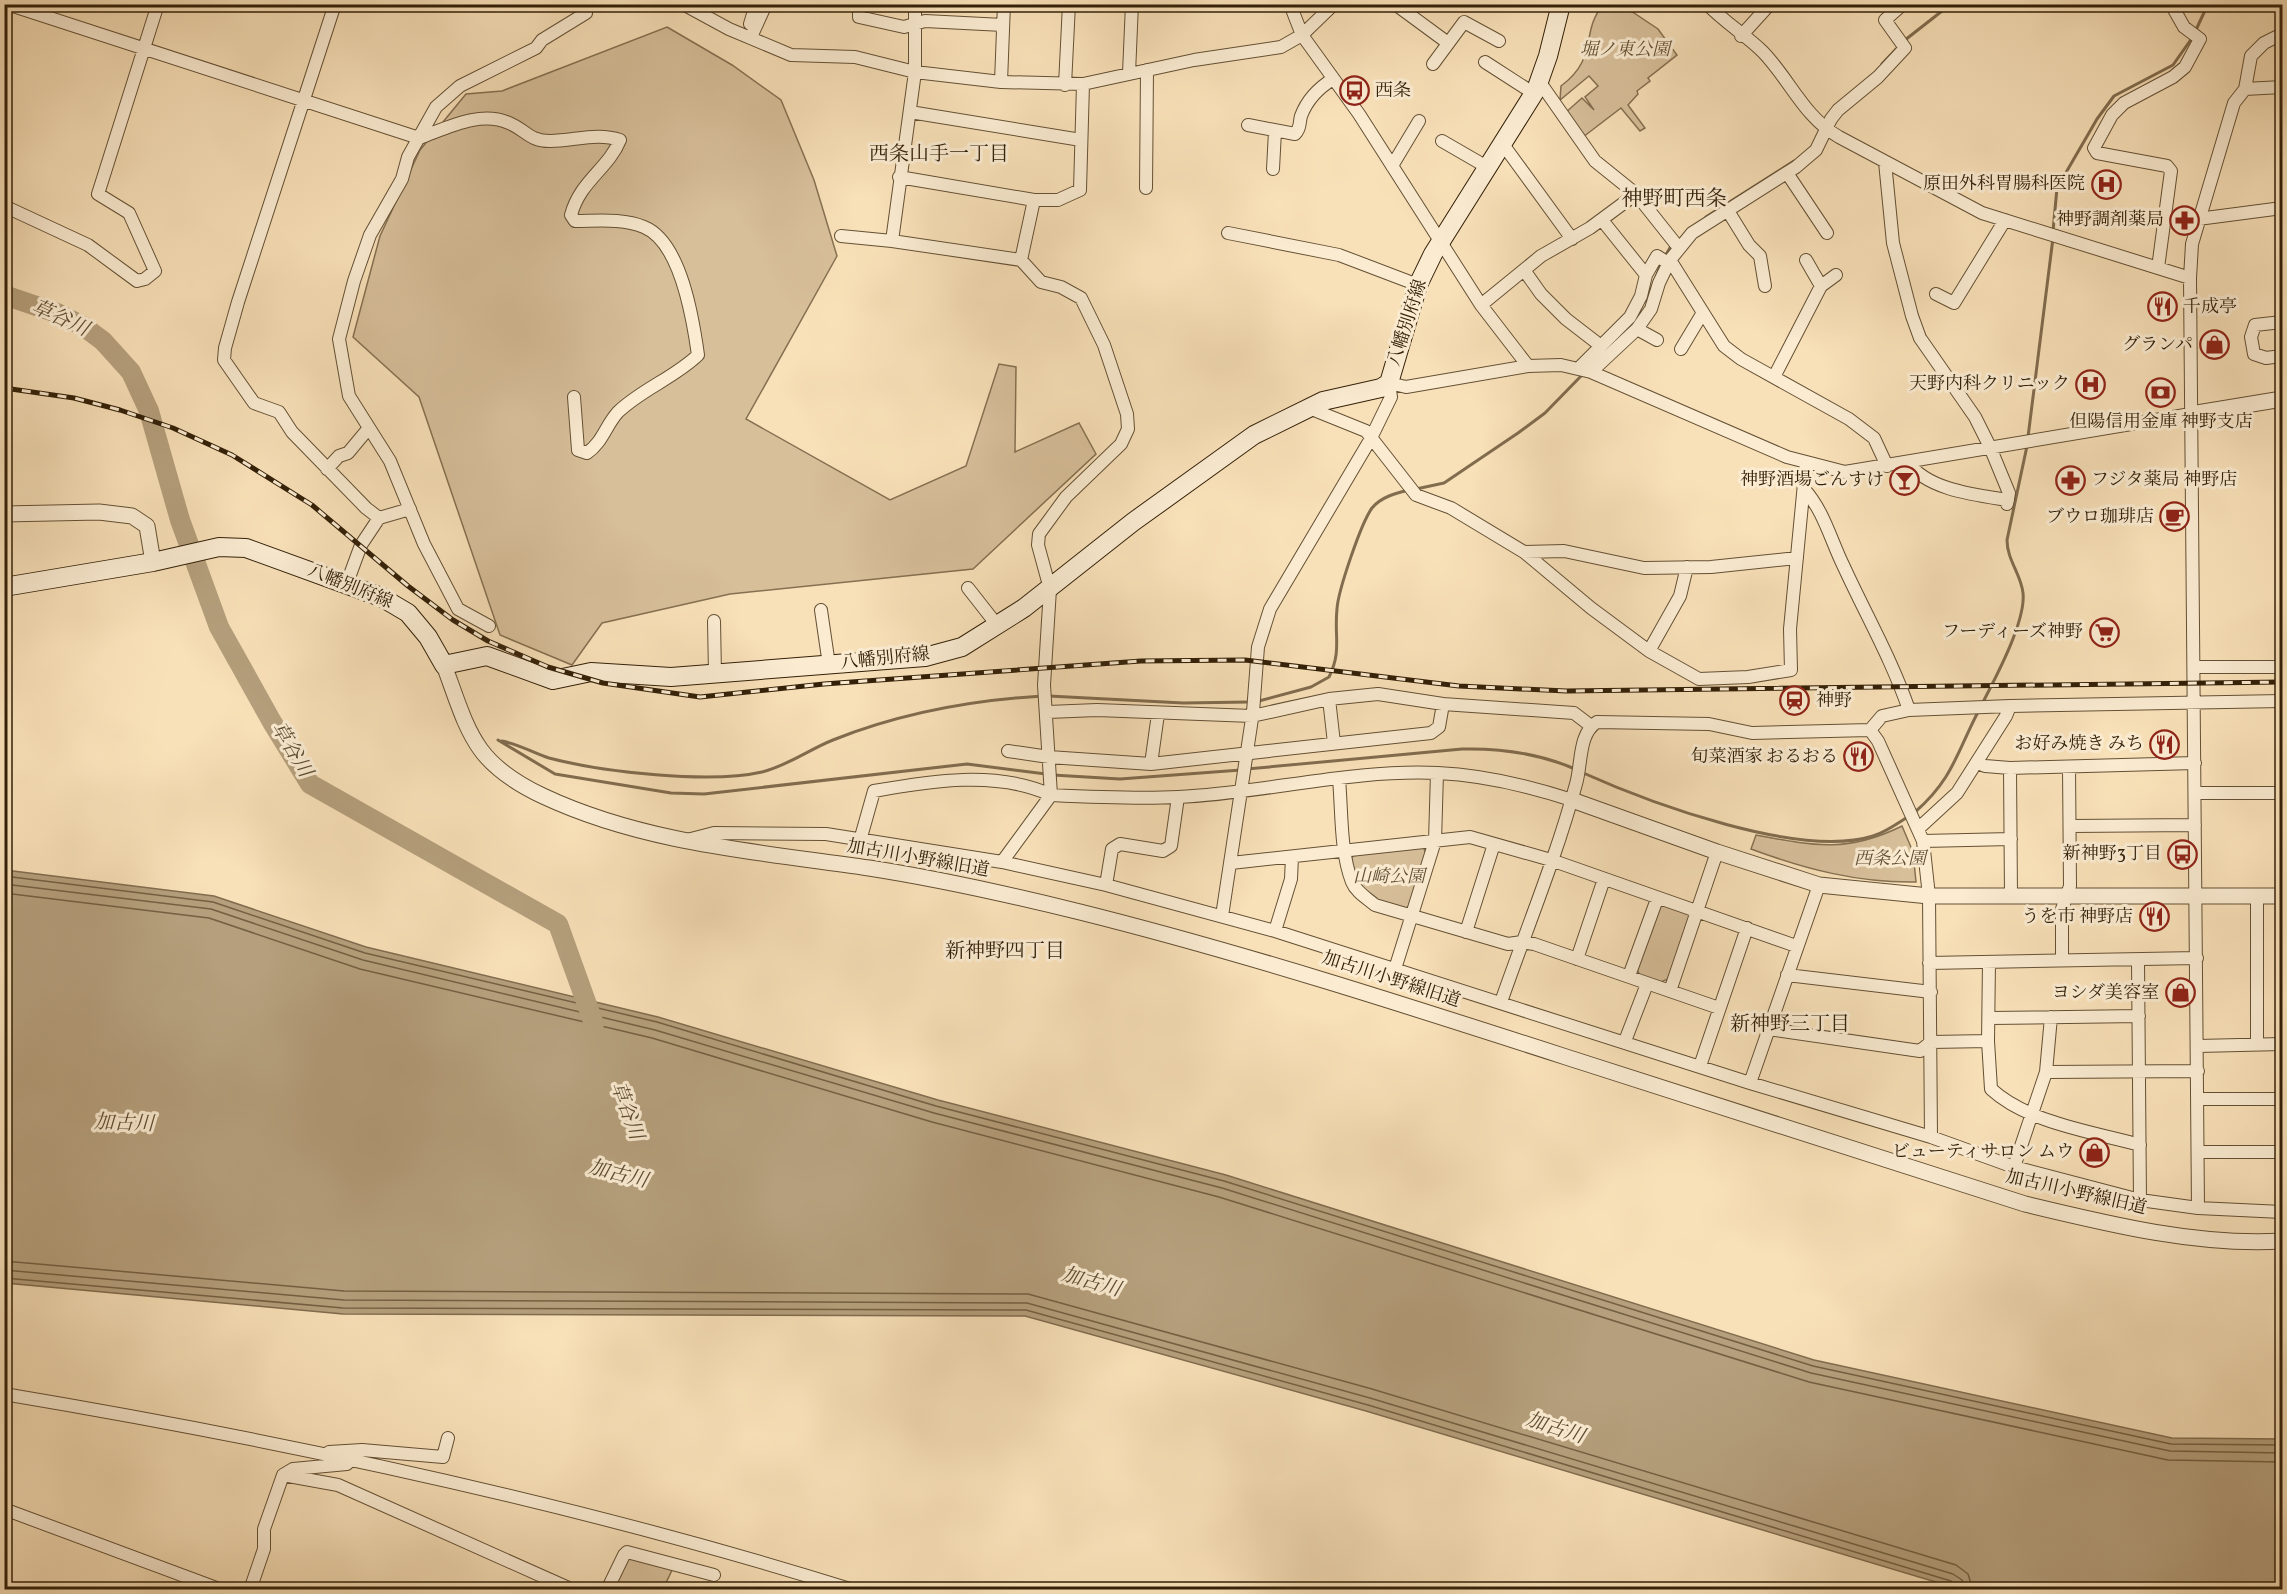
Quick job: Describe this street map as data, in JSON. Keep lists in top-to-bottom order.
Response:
{
  "streets": {
    "main road": ["八幡別府線"],
    "street": ["加古川小野線旧道"]
  },
  "crossings": [
    ["八幡別府線", "加古川小野線旧道"]
  ],
  "districts": [
    "西条山手一丁目",
    "神野町西条",
    "新神野四丁目",
    "新神野三丁目"
  ],
  "water": ["草谷川", "加古川"],
  "parks": ["堀ノ東公園", "西条公園", "山崎公園"],
  "places": {
    "bus stop": ["西条", "新神野3丁目"],
    "hospital": ["原田外科胃腸科医院", "天野内科クリニック"],
    "pharmacy": ["神野調剤薬局", "フジタ薬局 神野店"],
    "restaurant": [
      "千成亭",
      "お好み焼き みち",
      "旬菜酒家 おるおる",
      "うを市 神野店"
    ],
    "shop": ["グランパ", "ヨシダ美容室", "ビューティサロン ムウ"],
    "bank": ["但陽信用金庫 神野支店"],
    "bar": ["神野酒場ごんすけ"],
    "cafe": ["ブウロ珈琲店"],
    "supermarket": ["フーディーズ神野"],
    "station": ["神野"]
  }
}
